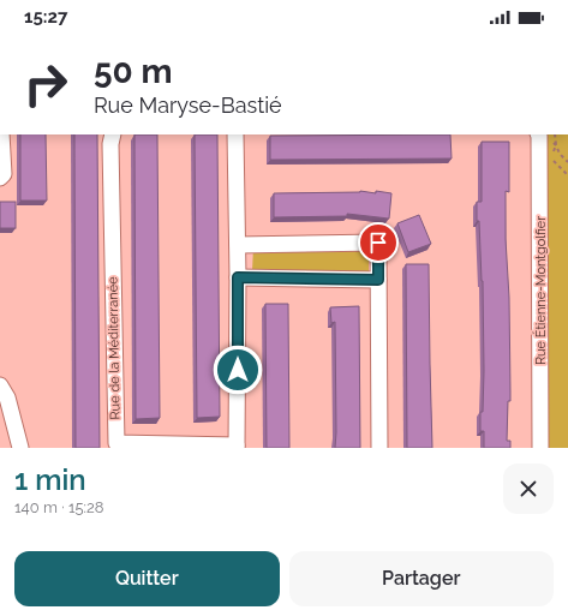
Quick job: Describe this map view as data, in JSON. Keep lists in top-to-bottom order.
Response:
{
  "streets": {
    "street": ["Rue Étienne-Montgolfier", "Rue de la Méditerranée"]
  },
  "page": {
    "status": "15:27",
    "turn": ["50 m", "Rue Maryse-Bastié"],
    "heading": ["1 min", "140 m · 15:28"],
    "buttons": ["Quitter", "Partager"]
  }
}
